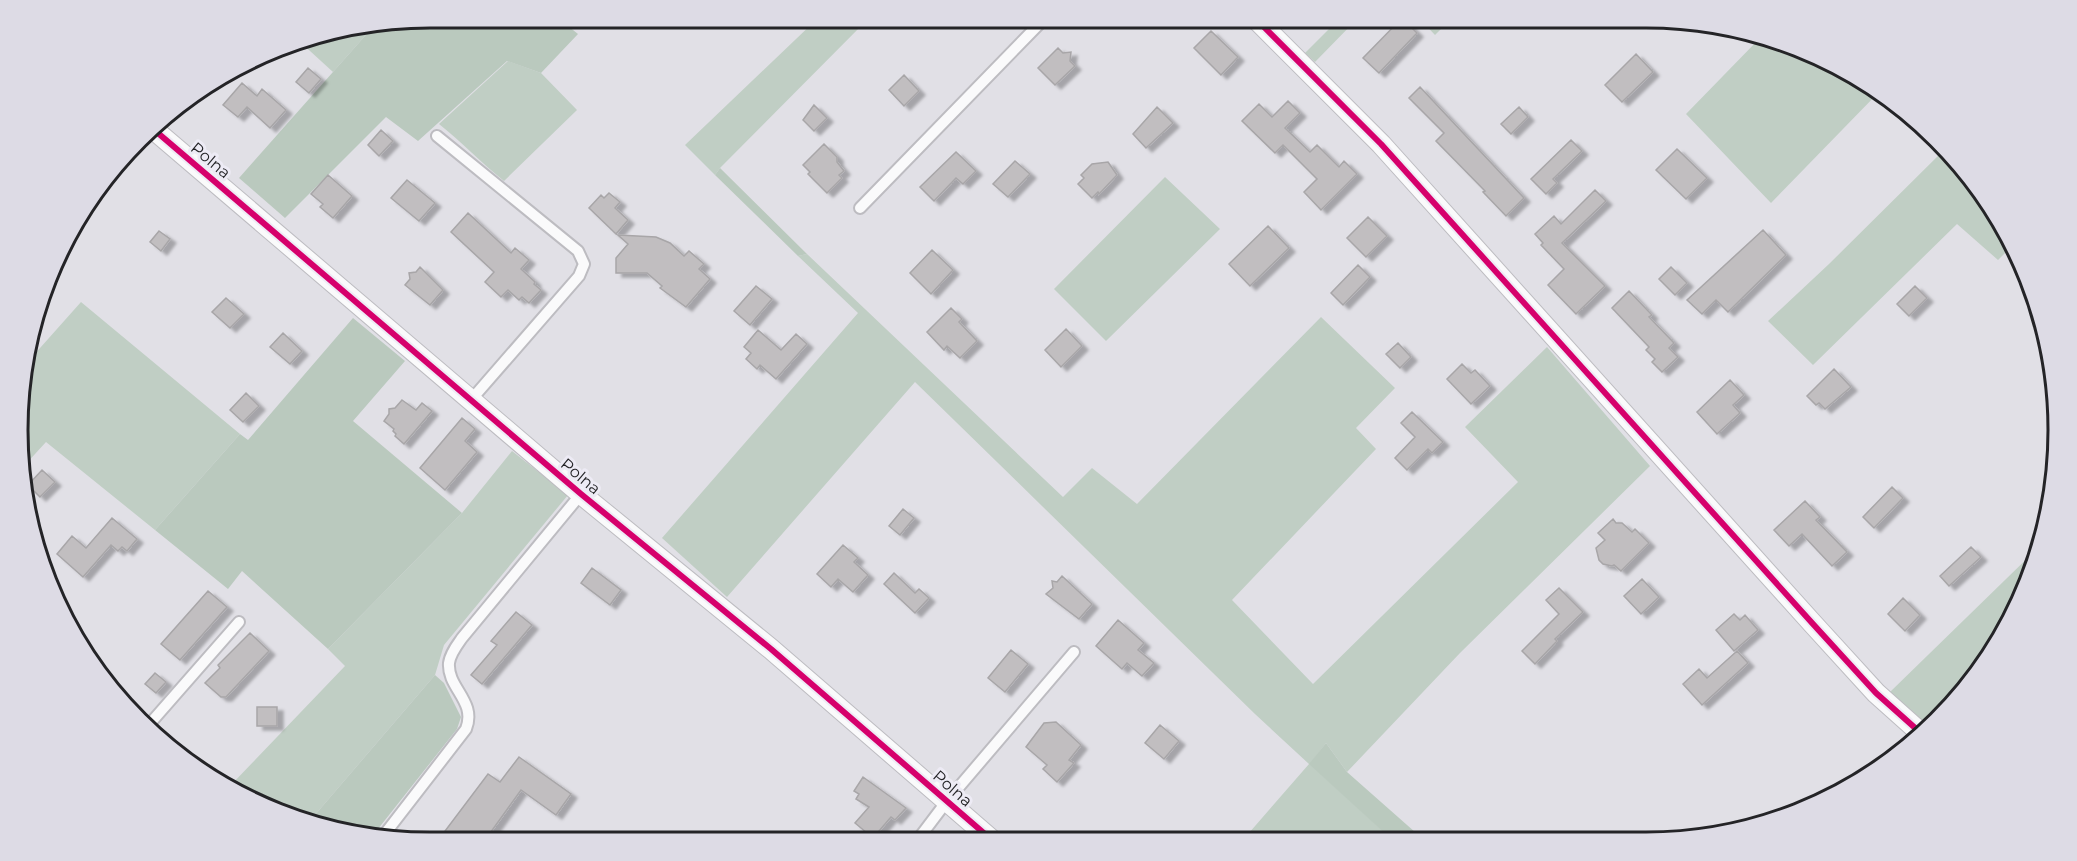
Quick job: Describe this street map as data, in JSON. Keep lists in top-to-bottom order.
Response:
{
  "streets": {
    "street": ["Polna"]
  }
}
